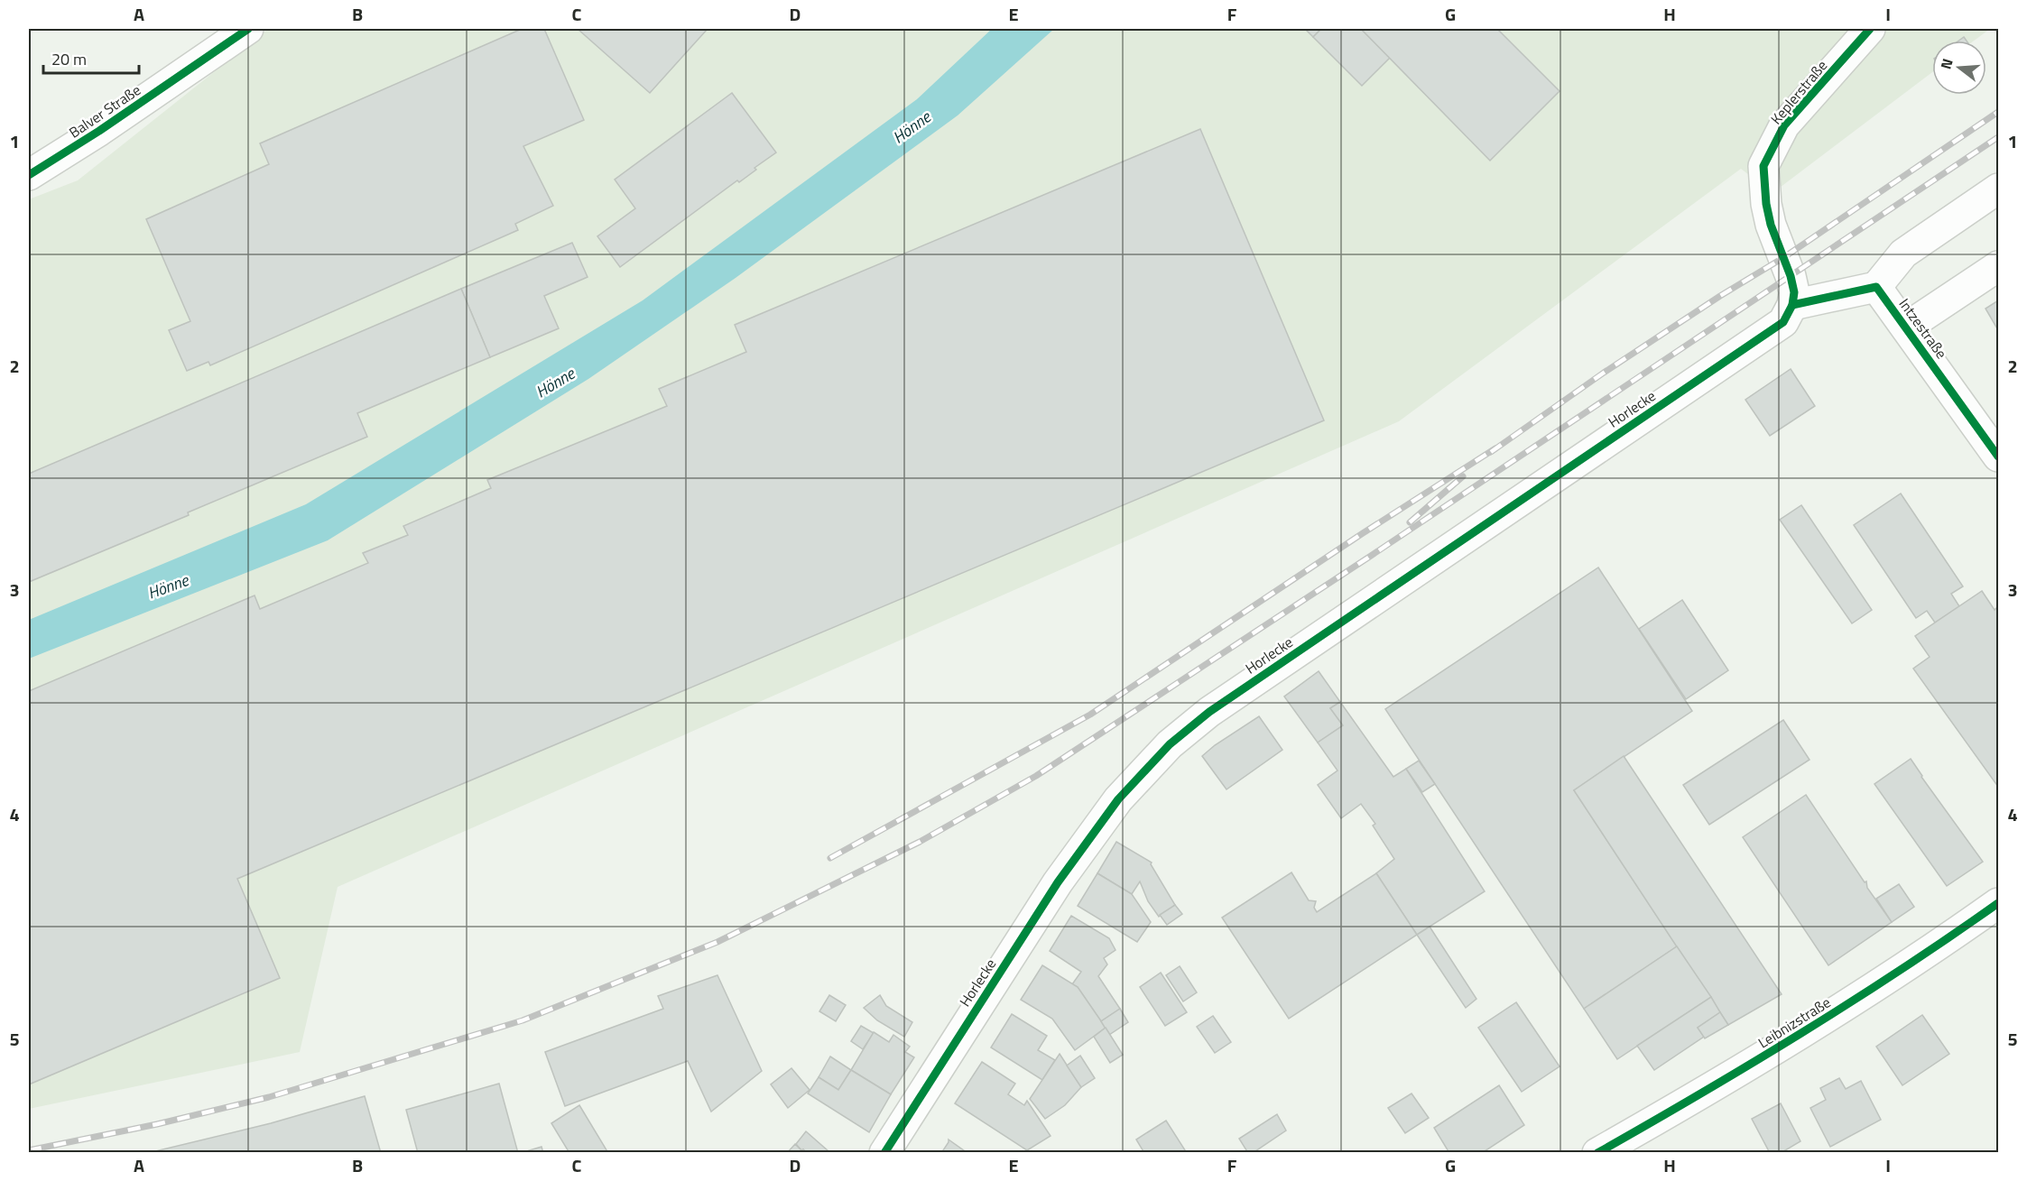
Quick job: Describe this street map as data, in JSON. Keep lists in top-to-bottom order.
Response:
{
  "streets": {
    "street": [
      "Keplerstraße",
      "Balver Straße",
      "Intzestraße",
      "Horlecke",
      "Leibnizstraße"
    ]
  },
  "crossings": [
    ["Keplerstraße", "Horlecke"]
  ],
  "water": ["Hönne"],
  "scale_bar": "20 m",
  "north": "left",
  "grid": {
    "columns": [
      "A",
      "B",
      "C",
      "D",
      "E",
      "F",
      "G",
      "H",
      "I"
    ],
    "rows": [
      "1",
      "2",
      "3",
      "4",
      "5"
    ]
  }
}
